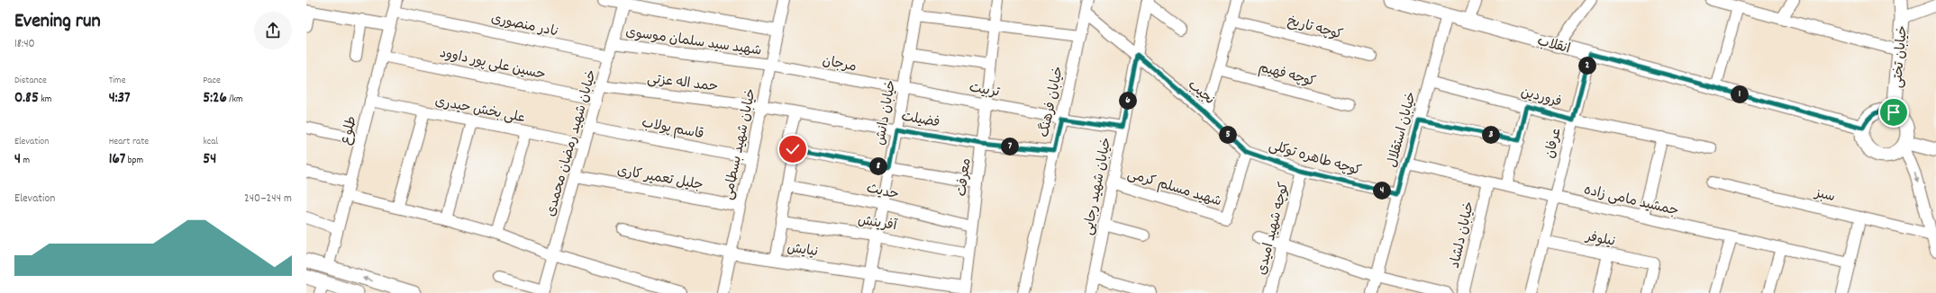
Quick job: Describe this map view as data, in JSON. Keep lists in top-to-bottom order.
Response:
{
  "streets": {
    "main road": ["انقلاب", "خیابان تختی"],
    "street": [
      "نادر منصوری",
      "کوچه تاریخ",
      "شهید سید سلمان موسوی",
      "حسین علی پور داوود",
      "مرجان",
      "کوچه فهیم",
      "حمد اله عزتی",
      "تربیت",
      "نجیب",
      "فروردین",
      "خیابان فرهنگ",
      "علی بخش حیدری",
      "خیابان دانش",
      "فضیلت",
      "قاسم پولاب",
      "خیابان استقلال",
      "طلوع",
      "خیابان شهید رمضان محمدی",
      "عرفان",
      "خیابان شهید بسطامی",
      "کوچه طاهره توکلی",
      "جلیل تعمیر کاری",
      "معرفت",
      "خیابان شهید رجایی",
      "شهید مسلم کرمی",
      "حدیث",
      "سبز",
      "جمشید مامی زاده",
      "آفرینش",
      "کوچه شهید امیدی",
      "خیابان دلشاد",
      "نیلوفر",
      "نیایش"
    ]
  },
  "crossings": [
    ["نادر منصوری", "طلوع"],
    ["نادر منصوری", "خیابان شهید رمضان محمدی"],
    ["شهید سید سلمان موسوی", "مرجان"],
    ["شهید سید سلمان موسوی", "خیابان شهید رمضان محمدی"],
    ["شهید سید سلمان موسوی", "خیابان شهید بسطامی"],
    ["انقلاب", "خیابان تختی"],
    ["انقلاب", "خیابان استقلال"],
    ["انقلاب", "عرفان"],
    ["حسین علی پور داوود", "طلوع"],
    ["حسین علی پور داوود", "خیابان شهید رمضان محمدی"],
    ["مرجان", "تربیت"],
    ["مرجان", "خیابان دانش"],
    ["مرجان", "خیابان شهید بسطامی"],
    ["حمد اله عزتی", "فضیلت"],
    ["حمد اله عزتی", "خیابان شهید رمضان محمدی"],
    ["حمد اله عزتی", "خیابان شهید بسطامی"],
    ["تربیت", "خیابان فرهنگ"],
    ["تربیت", "خیابان دانش"],
    ["تربیت", "معرفت"],
    ["تربیت", "خیابان شهید رجایی"],
    ["نجیب", "خیابان فرهنگ"],
    ["نجیب", "کوچه طاهره توکلی"],
    ["نجیب", "خیابان شهید رجایی"],
    ["نجیب", "شهید مسلم کرمی"],
    ["فروردین", "خیابان استقلال"],
    ["فروردین", "عرفان"],
    ["خیابان فرهنگ", "فضیلت"],
    ["علی بخش حیدری", "طلوع"],
    ["علی بخش حیدری", "خیابان شهید رمضان محمدی"],
    ["خیابان دانش", "فضیلت"],
    ["خیابان دانش", "حدیث"],
    ["خیابان دانش", "آفرینش"],
    ["خیابان دانش", "نیایش"],
    ["فضیلت", "خیابان شهید بسطامی"],
    ["فضیلت", "معرفت"],
    ["قاسم پولاب", "خیابان شهید رمضان محمدی"],
    ["قاسم پولاب", "خیابان شهید بسطامی"],
    ["خیابان استقلال", "کوچه طاهره توکلی"],
    ["خیابان استقلال", "جمشید مامی زاده"],
    ["خیابان شهید رمضان محمدی", "جلیل تعمیر کاری"],
    ["عرفان", "جمشید مامی زاده"],
    ["عرفان", "نیلوفر"],
    ["خیابان شهید بسطامی", "جلیل تعمیر کاری"],
    ["خیابان شهید بسطامی", "نیایش"],
    ["کوچه طاهره توکلی", "شهید مسلم کرمی"],
    ["کوچه طاهره توکلی", "کوچه شهید امیدی"],
    ["معرفت", "حدیث"],
    ["معرفت", "آفرینش"],
    ["معرفت", "نیایش"],
    ["خیابان شهید رجایی", "شهید مسلم کرمی"],
    ["جمشید مامی زاده", "خیابان دلشاد"]
  ],
  "page": {
    "heading": ["Evening run", "18:40"],
    "pins": [
      "2",
      "1",
      "6",
      "3",
      "5",
      "7",
      "8",
      "4"
    ],
    "stats": [
      ["Distance", "0.85 km"],
      ["Time", "4:37"],
      ["Pace", "5:26 /km"],
      ["Elevation", "4 m"],
      ["Heart rate", "167 bpm"],
      ["kcal", "54"]
    ],
    "chart": ["Elevation", "240–244 m"]
  }
}
